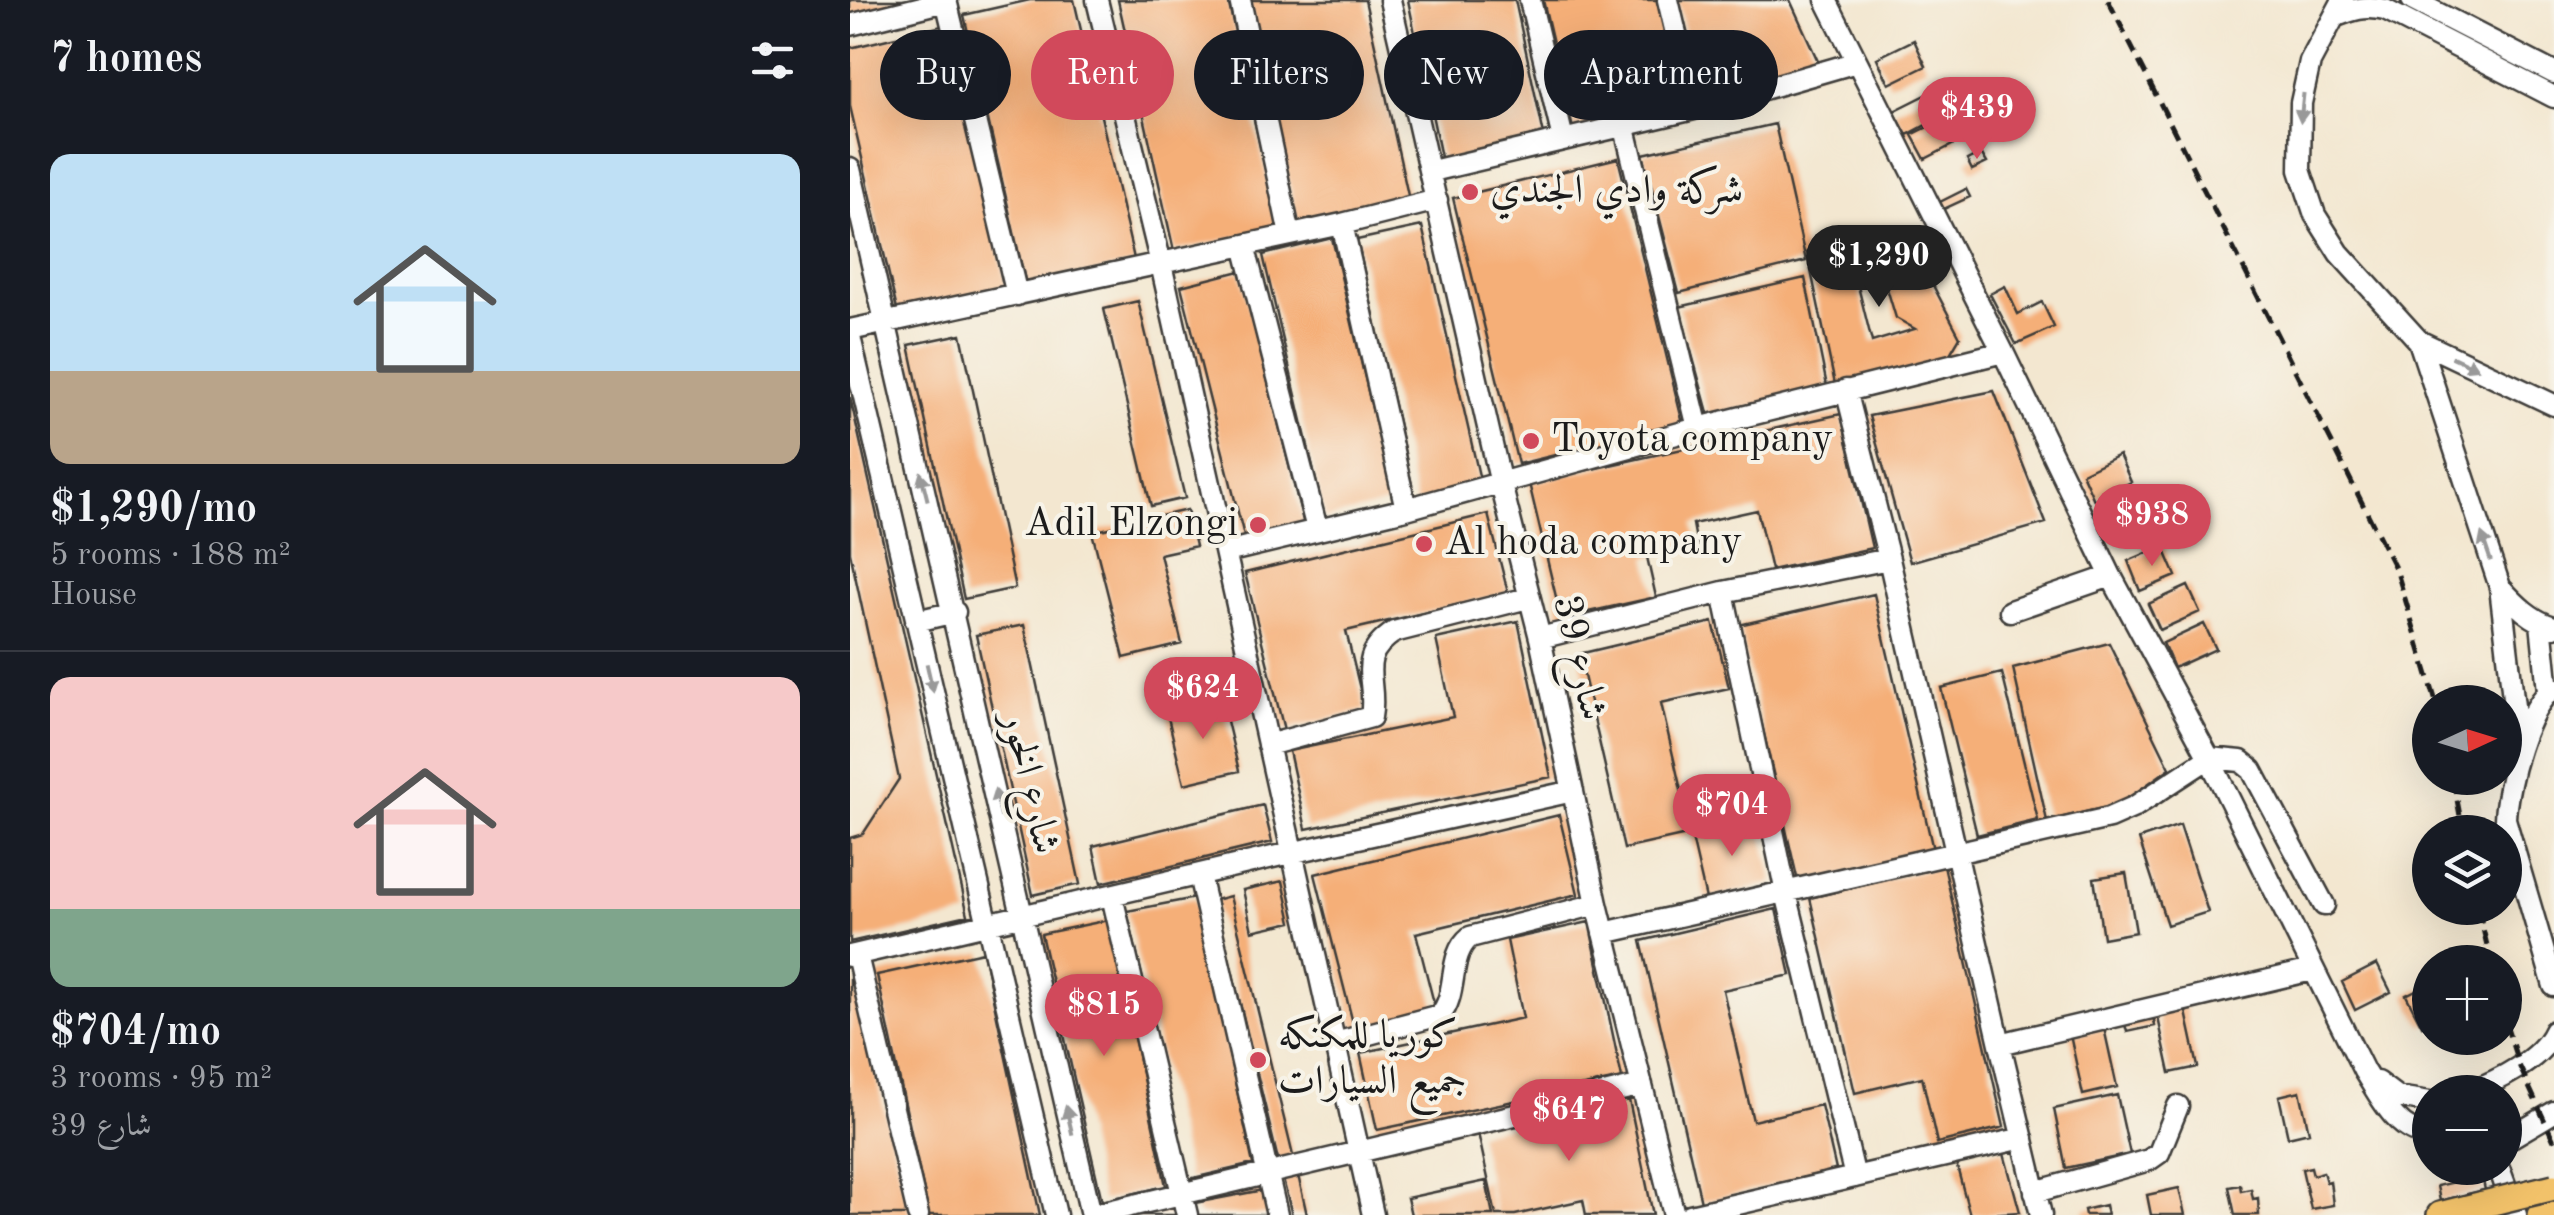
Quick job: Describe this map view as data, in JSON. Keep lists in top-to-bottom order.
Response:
{
  "streets": {
    "street": ["شارع 39", "شارع الخور"]
  },
  "places": [
    "شركة وادي الجندي",
    "Toyota company",
    "Adil Elzongi",
    "Al hoda company",
    "كوريا للمكنكه جميع السيارات"
  ],
  "north": "right",
  "page": {
    "heading": "7 homes",
    "chip": [
      "Buy",
      "Rent",
      "Filters",
      "New",
      "Apartment"
    ],
    "price": [
      "$439",
      "$1,290",
      "$938",
      "$624",
      "$704",
      "$815",
      "$647"
    ],
    "list": [
      {
        "name": "$1,290/mo",
        "note": "5 rooms · 188 m² · House"
      },
      {
        "name": "$704/mo",
        "note": "3 rooms · 95 m² · شارع 39"
      }
    ],
    "map_buttons": ["+", "−"]
  }
}
